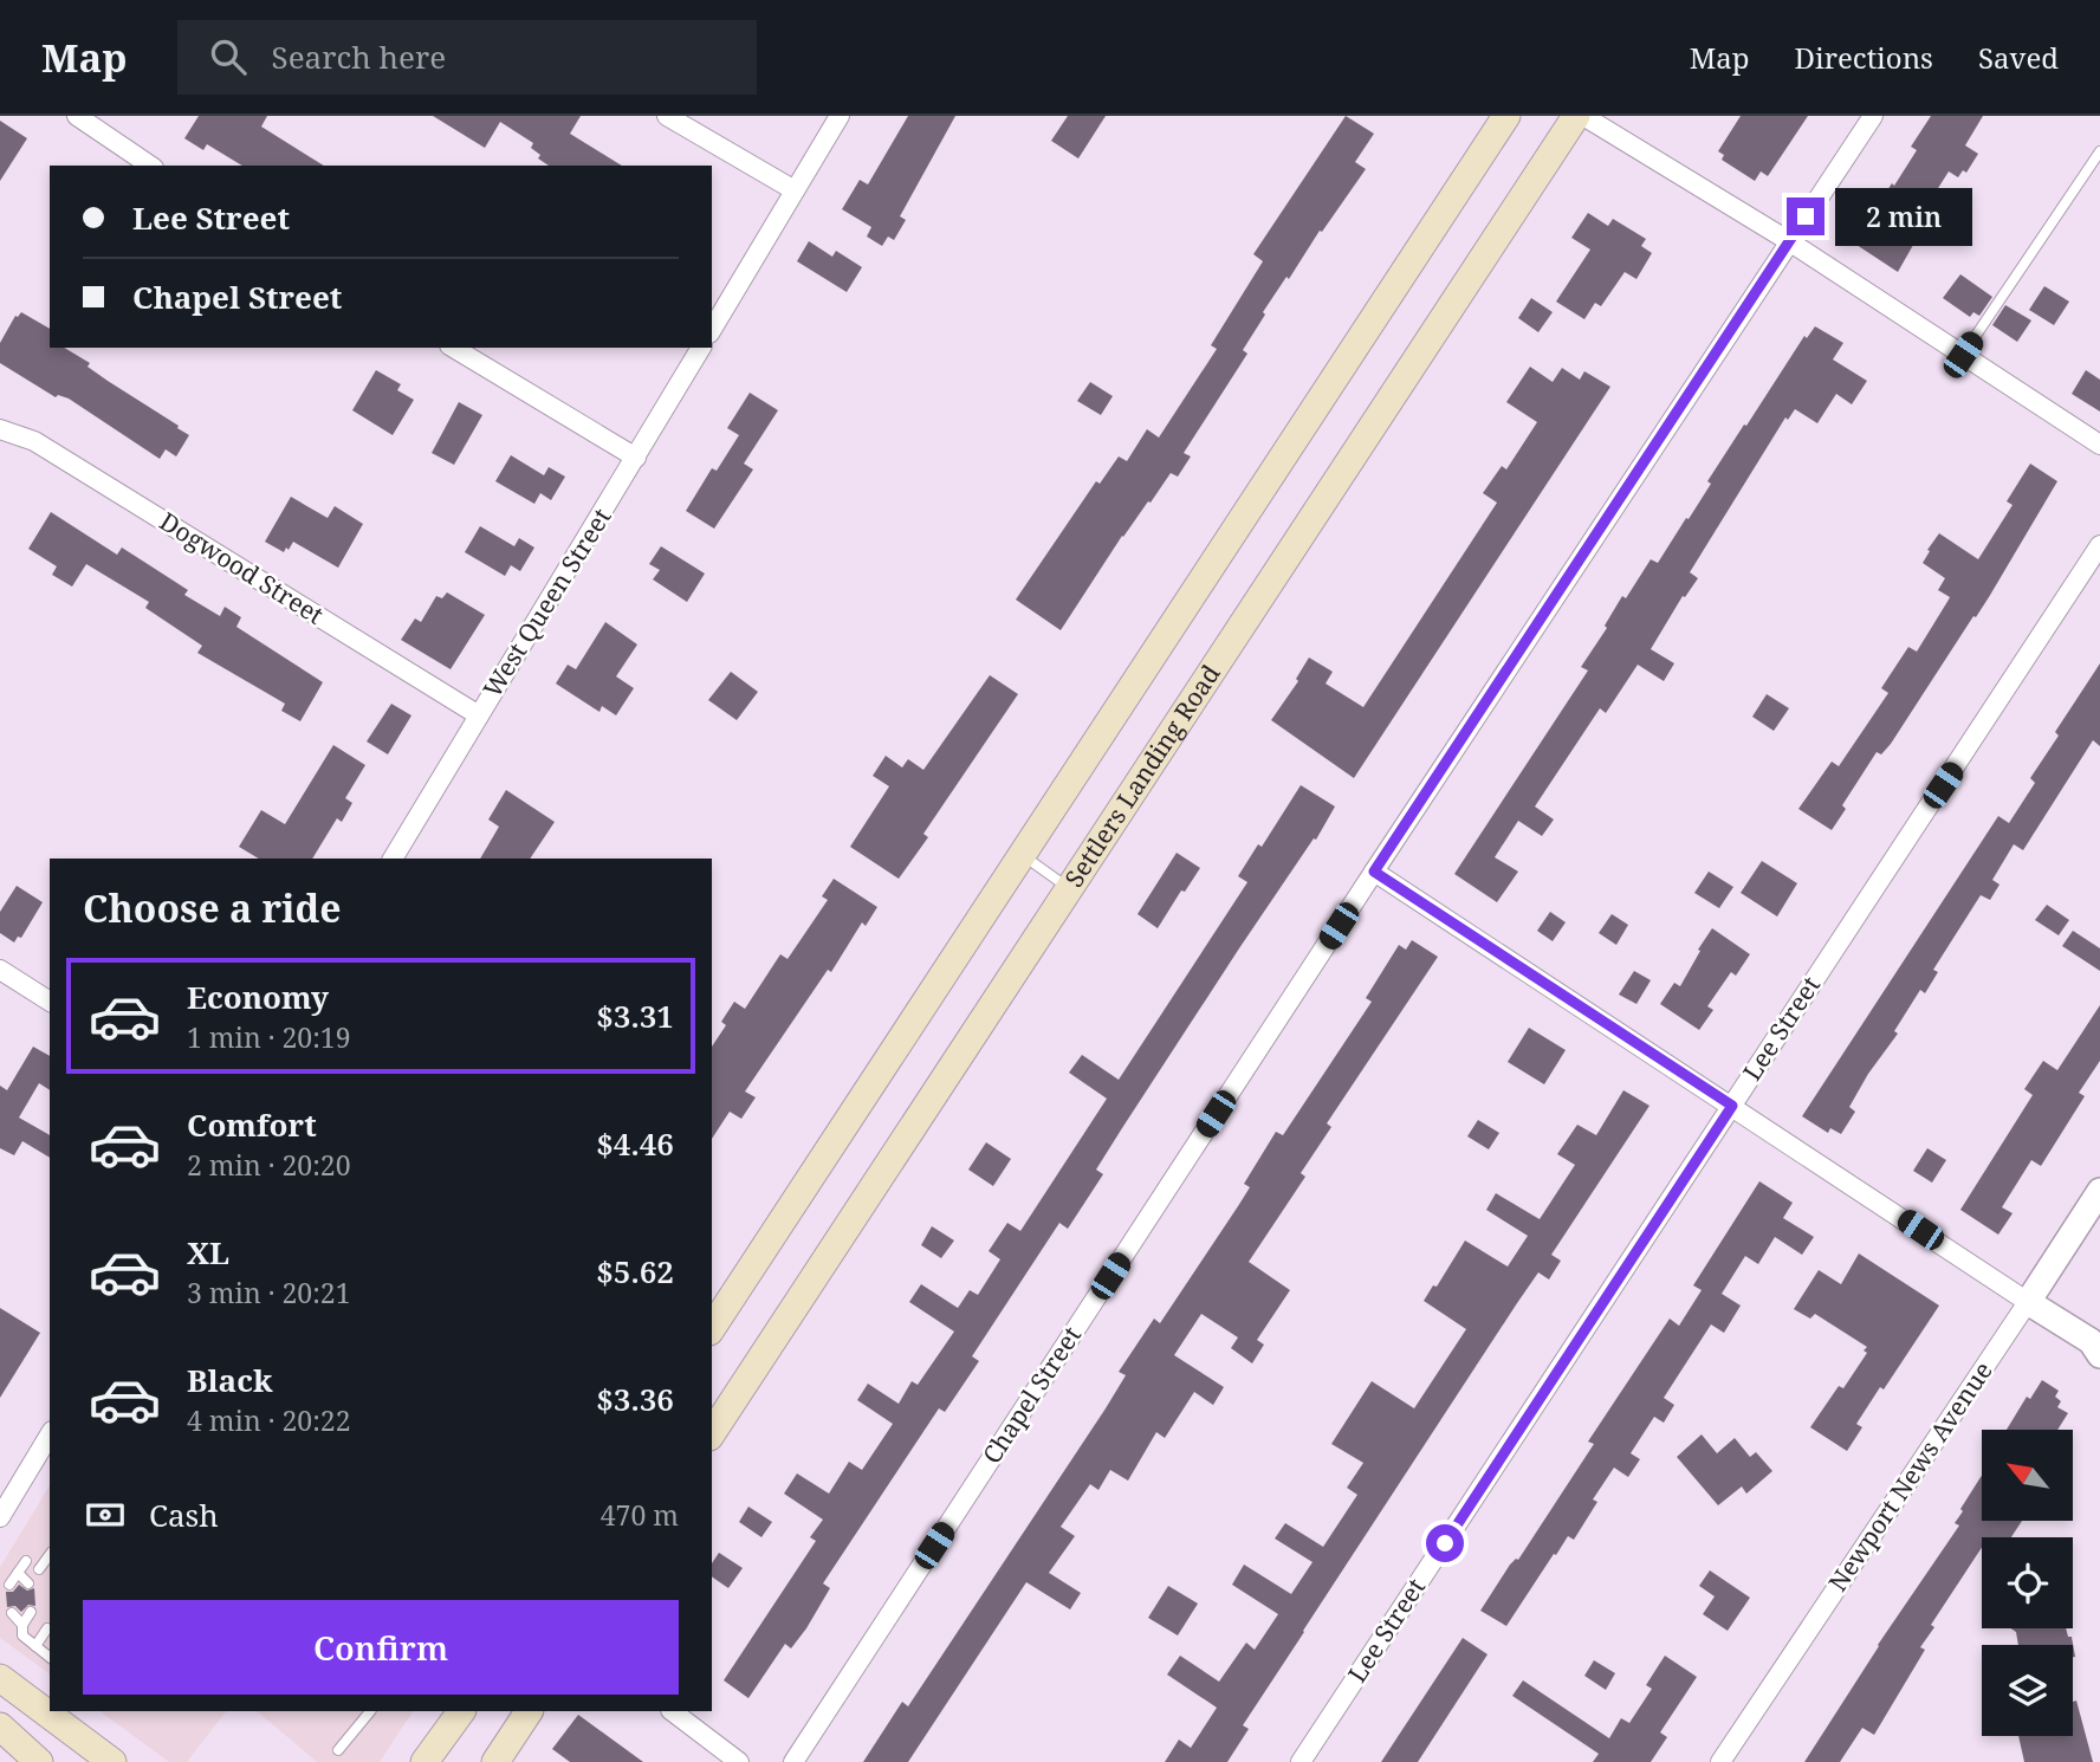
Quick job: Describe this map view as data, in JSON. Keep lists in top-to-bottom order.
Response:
{
  "streets": {
    "main road": ["Settlers Landing Road"],
    "street": [
      "Dogwood Street",
      "West Queen Street",
      "Lee Street",
      "Chapel Street",
      "Newport News Avenue"
    ]
  },
  "crossings": [
    ["Dogwood Street", "West Queen Street"]
  ],
  "north": "top left",
  "page": {
    "header": "Map",
    "search": "Search here",
    "nav": ["Map", "Directions", "Saved"],
    "banner": ["Lee Street", "Chapel Street"],
    "bubble": "2 min",
    "heading": "Choose a ride",
    "list": [
      {
        "name": "Economy",
        "note": "1 min · 20:19",
        "value": "$3.31"
      },
      {
        "name": "Comfort",
        "note": "2 min · 20:20",
        "value": "$4.46"
      },
      {
        "name": "XL",
        "note": "3 min · 20:21",
        "value": "$5.62"
      },
      {
        "name": "Black",
        "note": "4 min · 20:22",
        "value": "$3.36"
      }
    ],
    "pay": ["Cash", "470 m"],
    "buttons": "Confirm"
  }
}
